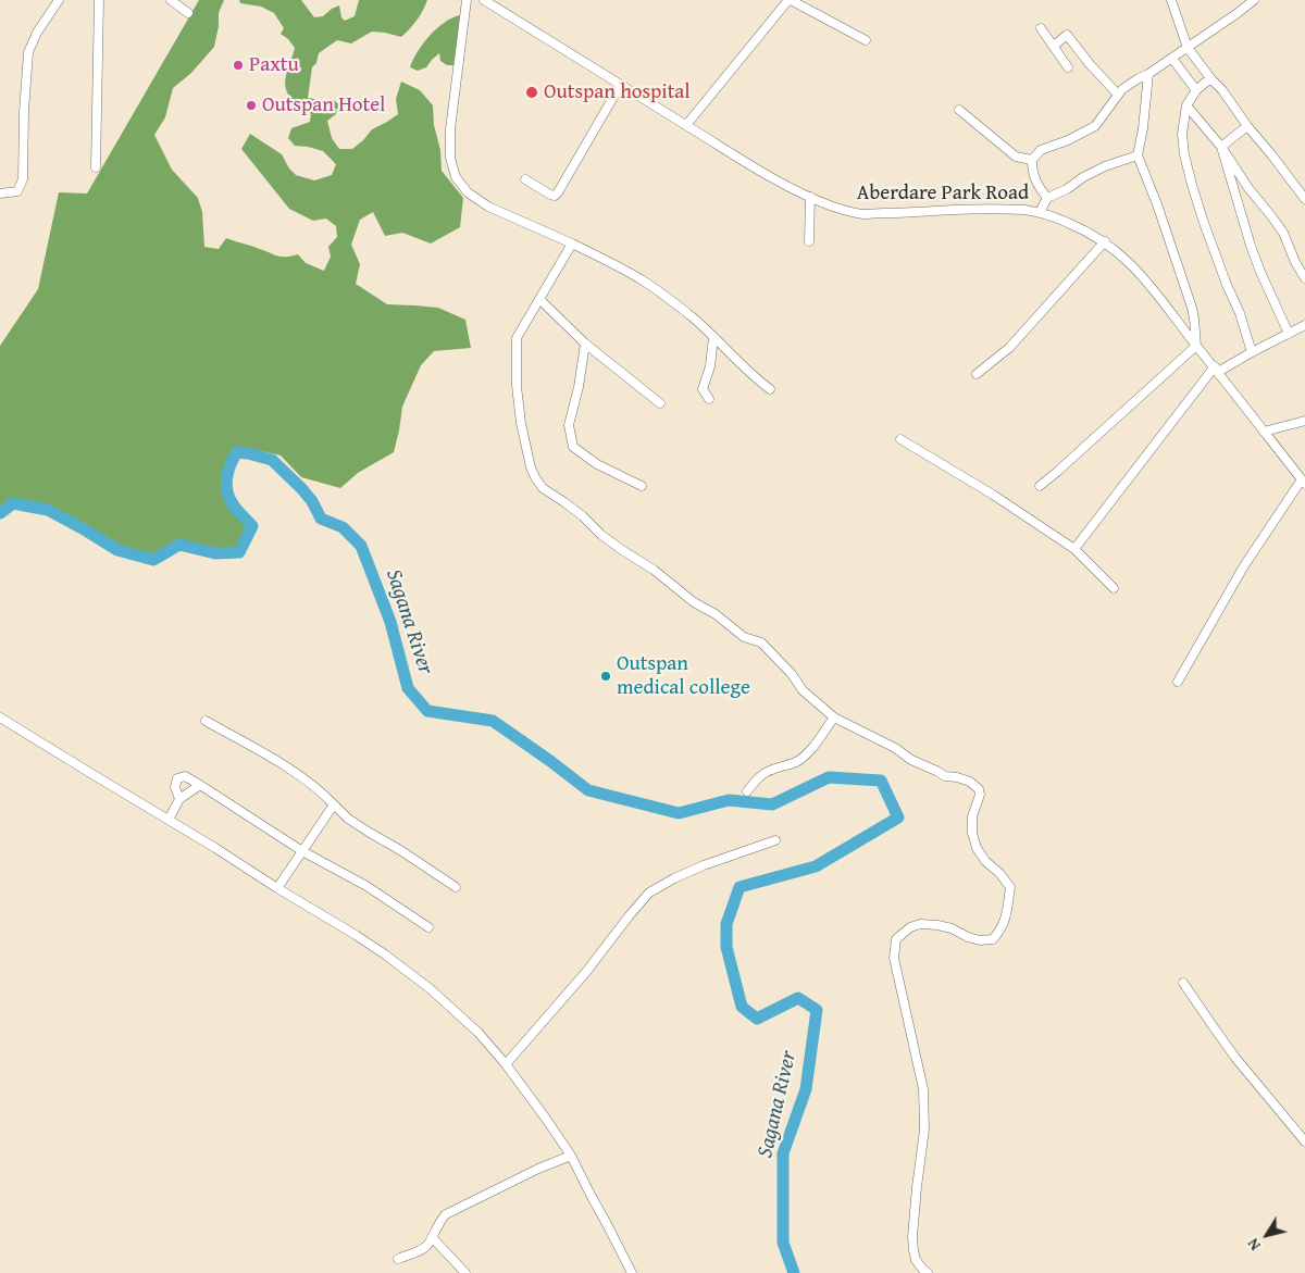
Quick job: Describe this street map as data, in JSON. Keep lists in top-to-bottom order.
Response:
{
  "streets": {
    "street": ["Aberdare Park Road"]
  },
  "water": ["Sagana River"],
  "places": [
    "Paxtu",
    "Outspan hospital",
    "Outspan Hotel",
    "Outspan medical college"
  ],
  "north": "bottom left"
}
